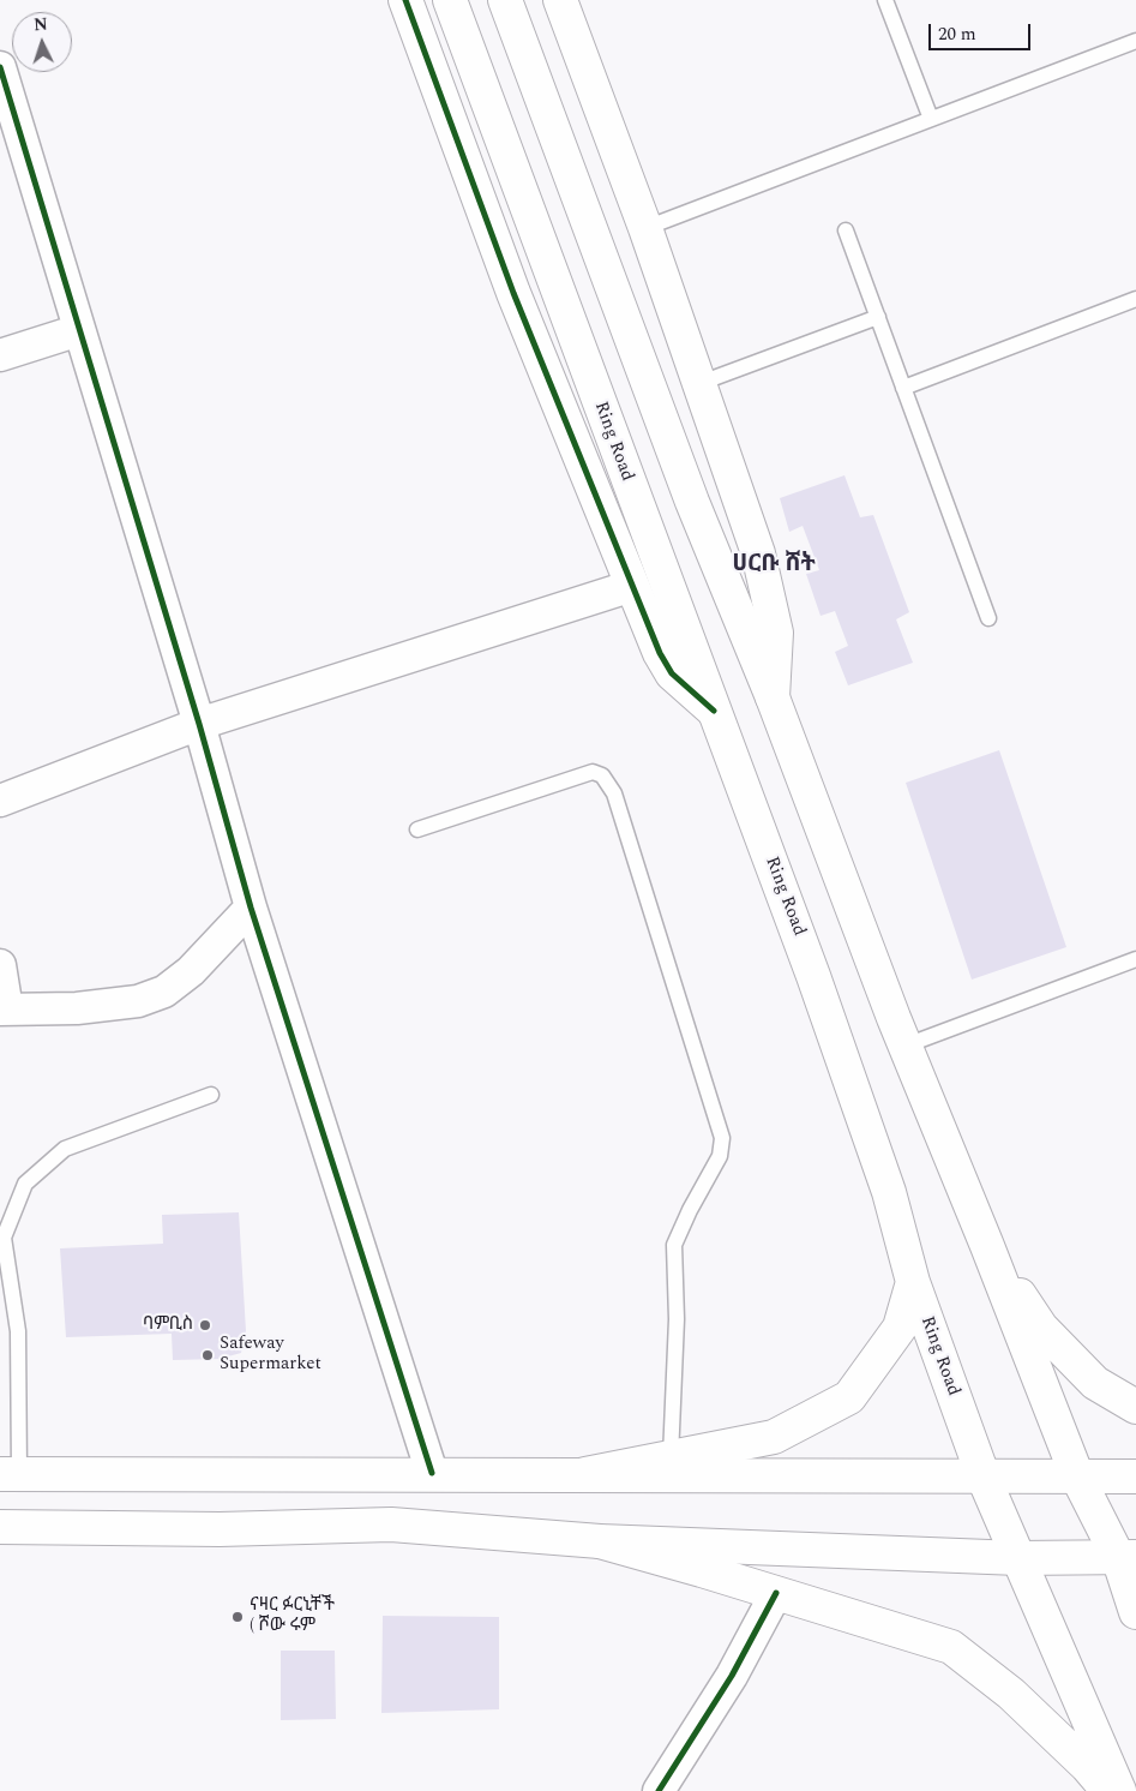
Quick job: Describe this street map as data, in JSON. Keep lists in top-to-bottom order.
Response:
{
  "streets": {
    "main road": ["Ring Road"]
  },
  "districts": ["ሀርቡ ሸት"],
  "places": ["ባምቢስ", "Safeway Supermarket", "ናዛር ፉርኒቸች ( ሾው ሩም"],
  "scale_bar": "20 m",
  "north": "top"
}
